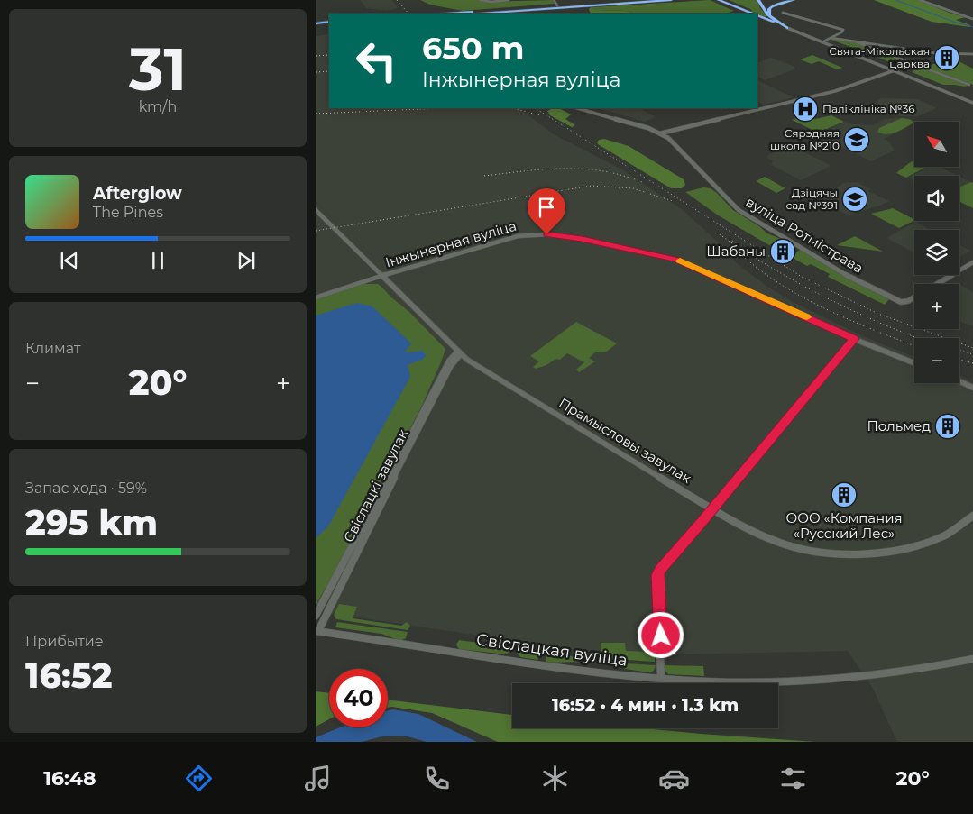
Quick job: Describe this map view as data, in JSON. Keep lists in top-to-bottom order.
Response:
{
  "streets": {
    "street": [
      "вуліца Ротмістрава",
      "Інжынерная вуліца",
      "Прамысловы завулак",
      "Свіслацкі завулак",
      "Свіслацкая вуліца"
    ]
  },
  "crossings": [
    ["Інжынерная вуліца", "Прамысловы завулак"],
    ["Прамысловы завулак", "Свіслацкі завулак"],
    ["Свіслацкі завулак", "Свіслацкая вуліца"]
  ],
  "places": {
    "building": [
      "Свята-Мікольская царква",
      "Шабаны",
      "Польмед",
      "ООО «Компания «Русский Лес»"
    ],
    "hospital": ["Паліклініка №36"],
    "school or university": ["Сярэдняя школа №210", "Дзіцячы сад №391"]
  },
  "north": "top left",
  "page": {
    "tile": [
      ["31", "km/h"],
      "Климат",
      ["Запас хода · 59%", "295 km"],
      ["Прибытие", "16:52"]
    ],
    "turn": ["650 m", "Інжынерная вуліца"],
    "map_buttons": ["+", "−"],
    "song": ["Afterglow", "The Pines"],
    "heat": ["−", "20°", "+"],
    "limit": "40",
    "trip": "16:52 · 4 мин · 1.3 km",
    "tabs": ["16:48", "20°"]
  }
}
